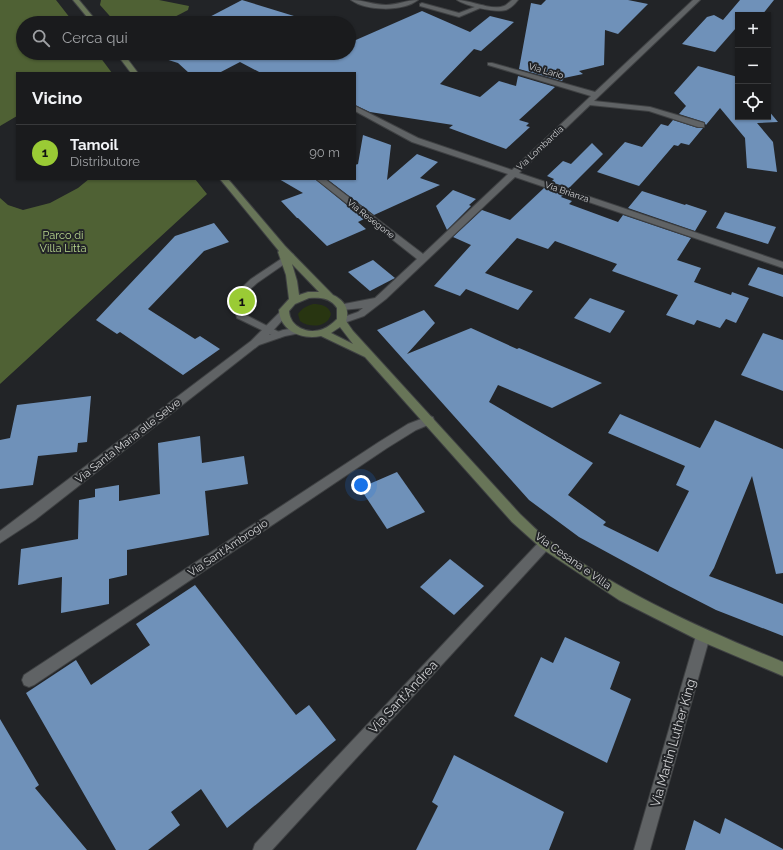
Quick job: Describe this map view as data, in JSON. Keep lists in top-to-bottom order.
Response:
{
  "streets": {
    "main road": ["Via Cesana e Villa"],
    "street": [
      "Via Lario",
      "Via Lombardia",
      "Via Brianza",
      "Via Resegone",
      "Via Santa Maria alle Selve",
      "Via Sant'Ambrogio",
      "Via Sant'Andrea",
      "Via Martin Luther King"
    ]
  },
  "crossings": [
    ["Via Lario", "Via Lombardia"],
    ["Via Lombardia", "Via Brianza"],
    ["Via Lombardia", "Via Resegone"],
    ["Via Lombardia", "Via Santa Maria alle Selve"],
    ["Via Lombardia", "Via Cesana e Villa"],
    ["Via Santa Maria alle Selve", "Via Cesana e Villa"],
    ["Via Sant'Ambrogio", "Via Cesana e Villa"],
    ["Via Cesana e Villa", "Via Sant'Andrea"],
    ["Via Cesana e Villa", "Via Martin Luther King"]
  ],
  "parks": ["Parco di Villa Litta"],
  "page": {
    "map_buttons": ["+", "−"],
    "search": "Cerca qui",
    "heading": "Vicino",
    "list": [
      {
        "mark": "1",
        "name": "Tamoil",
        "note": "Distributore",
        "value": "90 m"
      }
    ],
    "pins": "1"
  }
}
